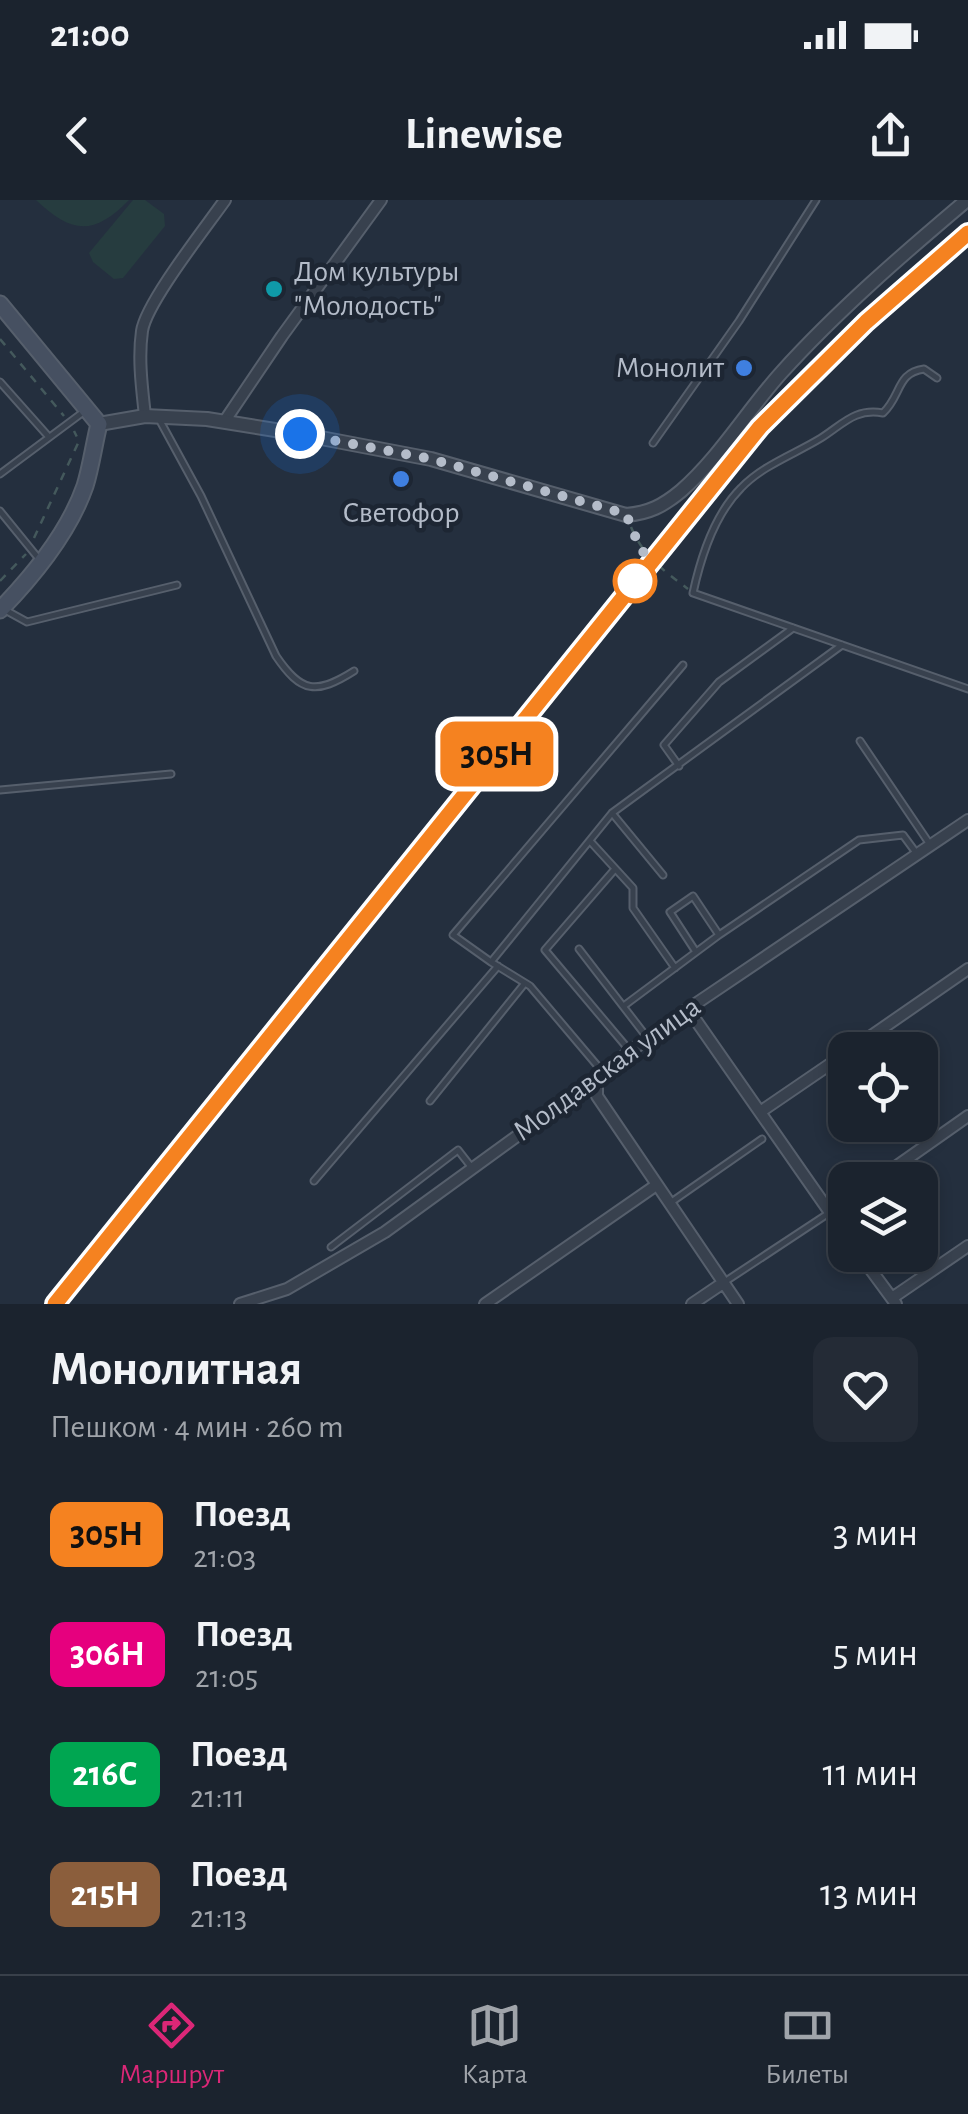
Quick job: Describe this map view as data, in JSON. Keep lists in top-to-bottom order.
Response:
{
  "streets": {
    "street": ["Молдавская улица"]
  },
  "places": ["Дом культуры \"Молодость\"", "Монолит", "Светофор"],
  "page": {
    "status": "21:00",
    "header": "Linewise",
    "on_map": "305Н",
    "heading": ["Монолитная", "Пешком · 4 мин · 260 m"],
    "list": [
      {
        "mark": "305Н",
        "name": "Поезд",
        "note": "21:03",
        "value": "3 мин"
      },
      {
        "mark": "306Н",
        "name": "Поезд",
        "note": "21:05",
        "value": "5 мин"
      },
      {
        "mark": "216С",
        "name": "Поезд",
        "note": "21:11",
        "value": "11 мин"
      },
      {
        "mark": "215Н",
        "name": "Поезд",
        "note": "21:13",
        "value": "13 мин"
      }
    ],
    "tabs": ["Маршрут", "Карта", "Билеты"]
  }
}
